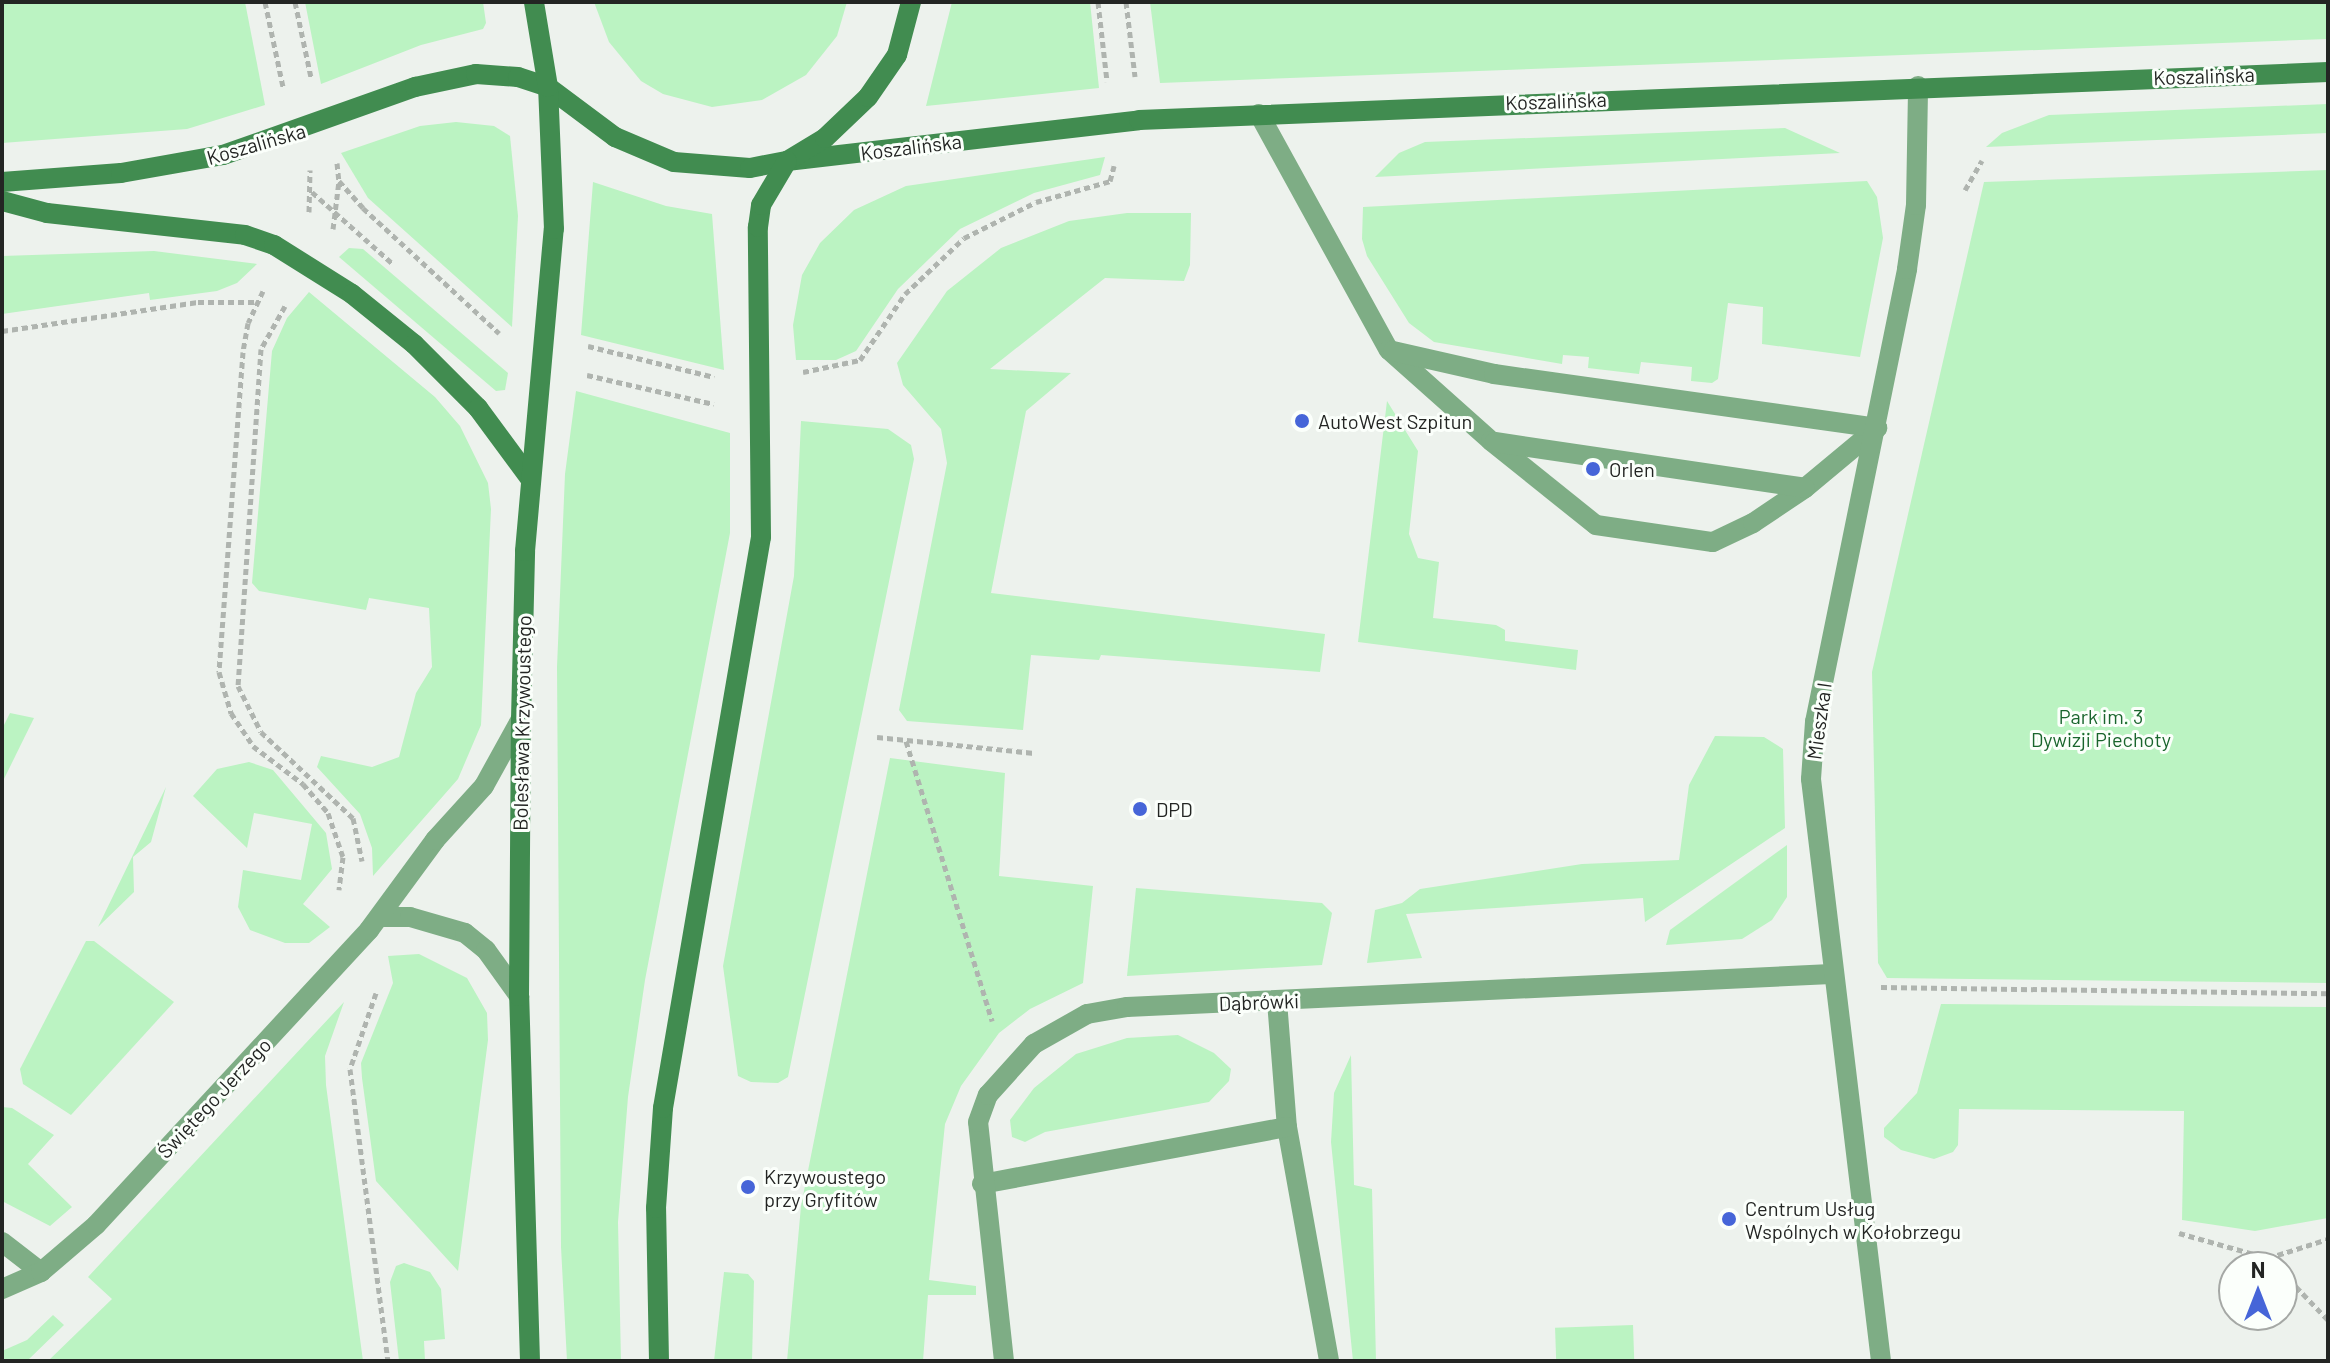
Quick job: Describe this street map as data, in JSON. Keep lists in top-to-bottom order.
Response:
{
  "streets": {
    "main road": ["Koszalińska", "Bolesława Krzywoustego"],
    "street": ["Mieszka I", "Dąbrówki", "Świętego Jerzego"]
  },
  "crossings": [
    ["Koszalińska", "Mieszka I"],
    ["Koszalińska", "Bolesława Krzywoustego"],
    ["Mieszka I", "Dąbrówki"],
    ["Bolesława Krzywoustego", "Świętego Jerzego"]
  ],
  "parks": ["Park im. 3 Dywizji Piechoty"],
  "places": [
    "AutoWest Szpitun",
    "Orlen",
    "DPD",
    "Krzywoustego przy Gryfitów",
    "Centrum Usług Wspólnych w Kołobrzegu"
  ],
  "north": "top"
}
